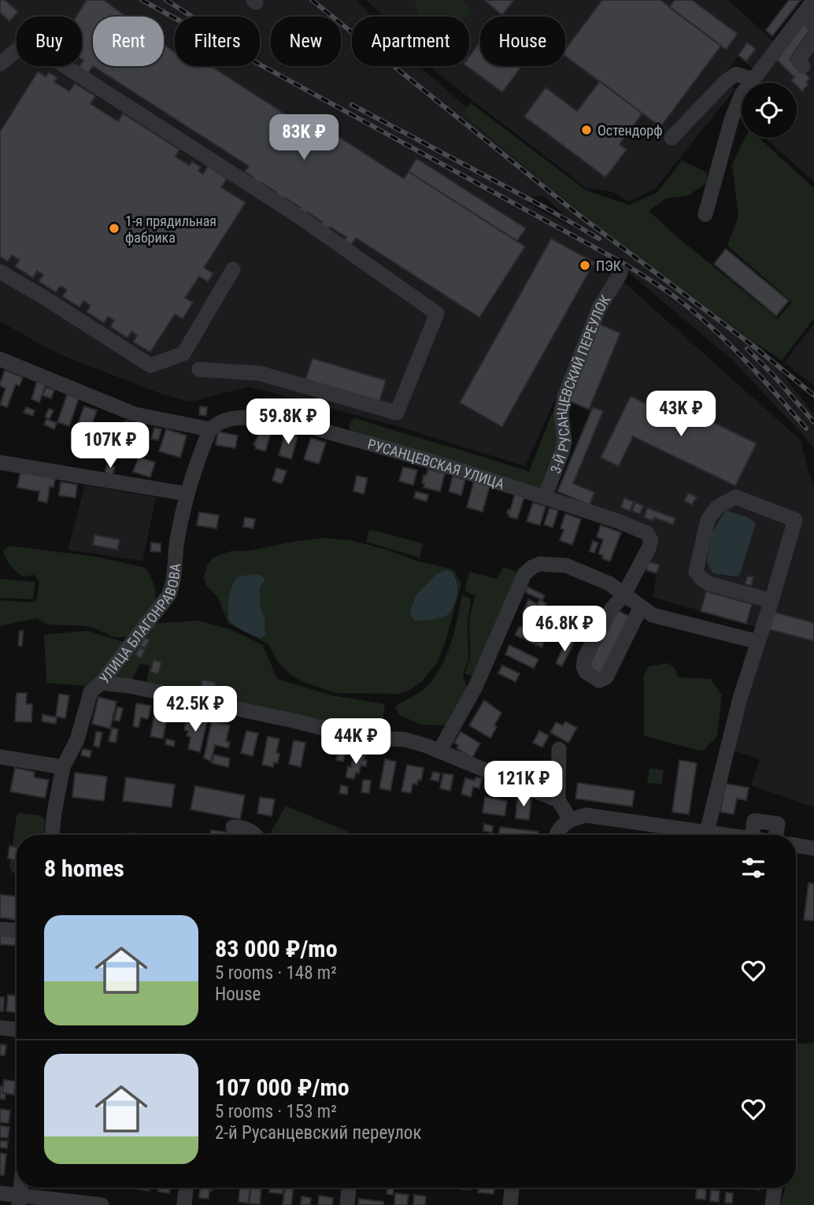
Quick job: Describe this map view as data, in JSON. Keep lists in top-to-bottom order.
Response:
{
  "streets": {
    "street": ["3-Й РУСАНЦЕВСКИЙ ПЕРЕУЛОК", "РУСАНЦЕВСКАЯ УЛИЦА", "УЛИЦА БЛАГОНРАВОВА"]
  },
  "crossings": [
    ["3-Й РУСАНЦЕВСКИЙ ПЕРЕУЛОК", "РУСАНЦЕВСКАЯ УЛИЦА"],
    ["РУСАНЦЕВСКАЯ УЛИЦА", "УЛИЦА БЛАГОНРАВОВА"]
  ],
  "places": ["Остендорф", "1-я прядильная фабрика", "ПЭК"],
  "page": {
    "chip": [
      "Buy",
      "Rent",
      "Filters",
      "New",
      "Apartment",
      "House"
    ],
    "price": [
      "83K ₽",
      "43K ₽",
      "59.8K ₽",
      "107K ₽",
      "46.8K ₽",
      "42.5K ₽",
      "44K ₽",
      "121K ₽"
    ],
    "heading": "8 homes",
    "list": [
      {
        "name": "83 000 ₽/mo",
        "note": "5 rooms · 148 m² · House"
      },
      {
        "name": "107 000 ₽/mo",
        "note": "5 rooms · 153 m² · 2-й Русанцевский переулок"
      }
    ]
  }
}
